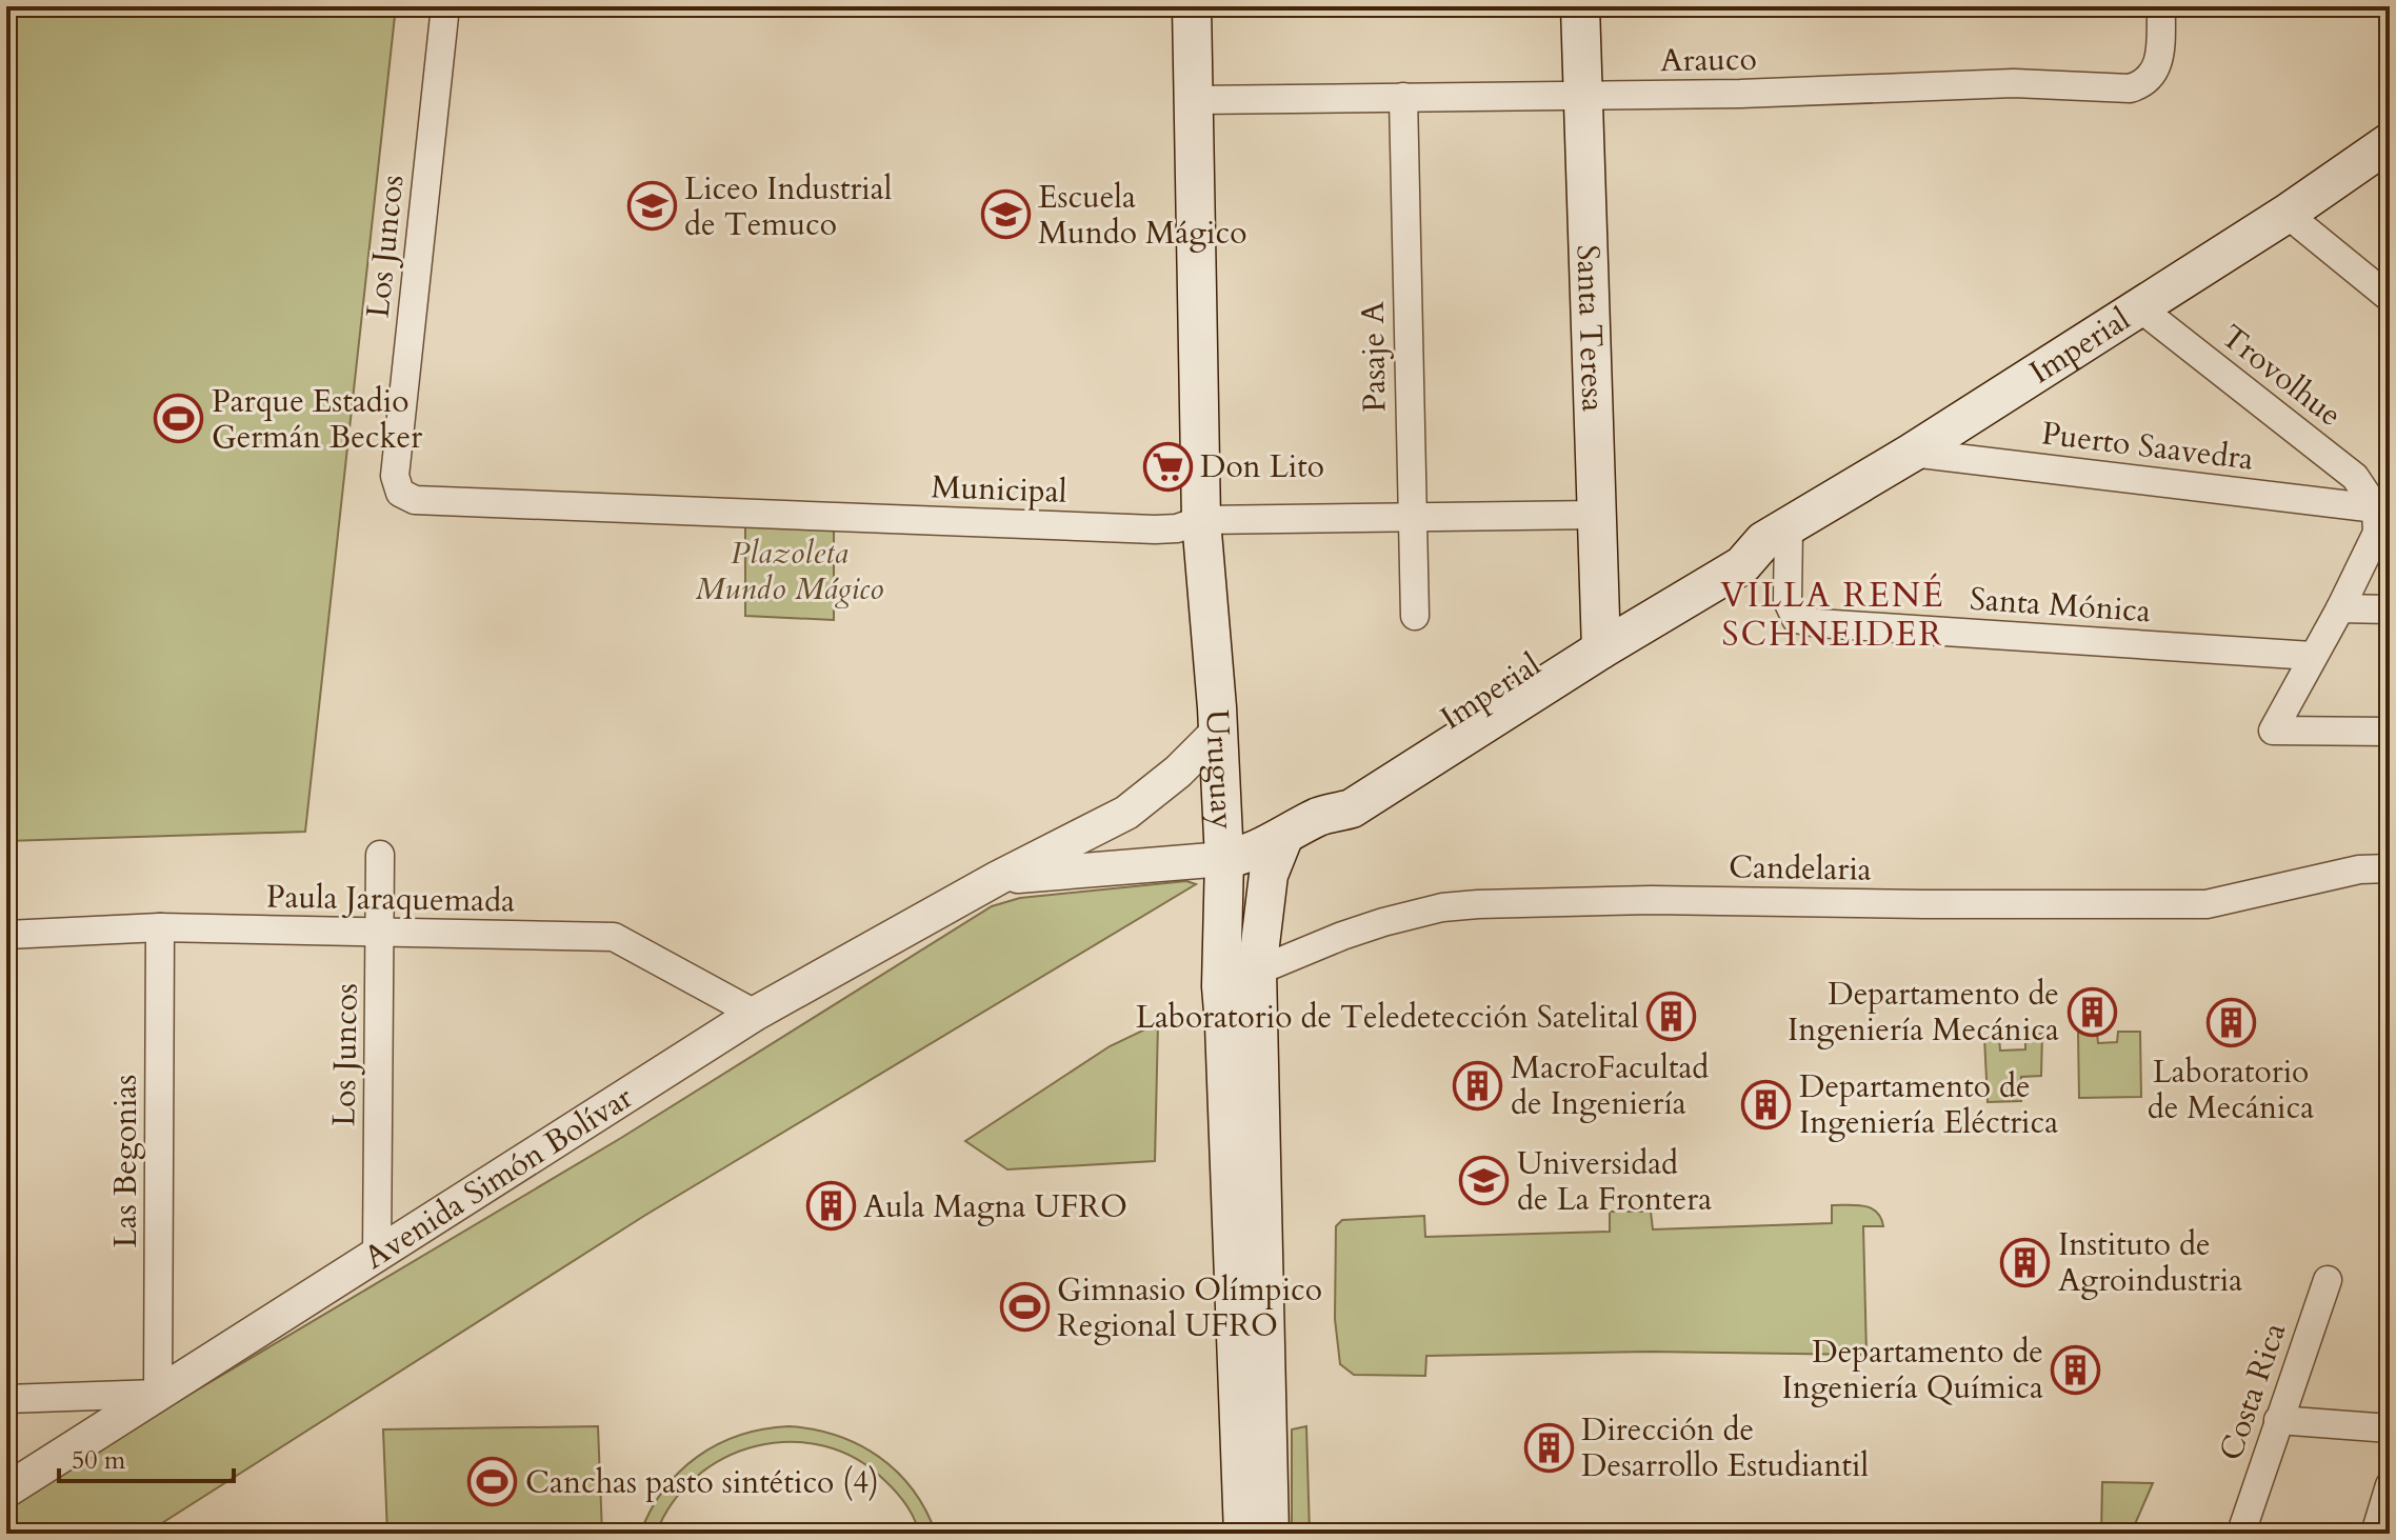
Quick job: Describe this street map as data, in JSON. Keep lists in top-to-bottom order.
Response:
{
  "streets": {
    "main road": ["Santa Teresa", "Imperial", "Uruguay"],
    "street": [
      "Arauco",
      "Los Juncos",
      "Pasaje A",
      "Trovolhue",
      "Puerto Saavedra",
      "Municipal",
      "Santa Mónica",
      "Candelaria",
      "Paula Jaraquemada",
      "Las Begonias",
      "Avenida Simón Bolívar",
      "Costa Rica"
    ]
  },
  "crossings": [
    ["Arauco", "Santa Teresa"],
    ["Arauco", "Pasaje A"],
    ["Arauco", "Uruguay"],
    ["Los Juncos", "Municipal"],
    ["Los Juncos", "Paula Jaraquemada"],
    ["Los Juncos", "Avenida Simón Bolívar"],
    ["Santa Teresa", "Imperial"],
    ["Santa Teresa", "Municipal"],
    ["Imperial", "Trovolhue"],
    ["Imperial", "Puerto Saavedra"],
    ["Imperial", "Santa Mónica"],
    ["Imperial", "Uruguay"],
    ["Imperial", "Avenida Simón Bolívar"],
    ["Pasaje A", "Municipal"],
    ["Trovolhue", "Puerto Saavedra"],
    ["Municipal", "Uruguay"],
    ["Uruguay", "Candelaria"],
    ["Uruguay", "Avenida Simón Bolívar"],
    ["Paula Jaraquemada", "Las Begonias"],
    ["Paula Jaraquemada", "Avenida Simón Bolívar"],
    ["Las Begonias", "Avenida Simón Bolívar"]
  ],
  "districts": ["VILLA RENÉ SCHNEIDER"],
  "parks": ["Plazoleta Mundo Mágico"],
  "places": {
    "school or university": ["Liceo Industrial de Temuco", "Escuela Mundo Mágico", "Universidad de La Frontera"],
    "sports": ["Parque Estadio Germán Becker", "Gimnasio Olímpico Regional UFRO", "Canchas pasto sintético (4)"],
    "supermarket": ["Don Lito"],
    "building": [
      "Departamento de Ingeniería Mecánica",
      "Laboratorio de Teledetección Satelital",
      "Laboratorio de Mecánica",
      "MacroFacultad de Ingeniería",
      "Departamento de Ingeniería Eléctrica",
      "Aula Magna UFRO",
      "Instituto de Agroindustria",
      "Departamento de Ingeniería Química",
      "Dirección de Desarrollo Estudiantil"
    ]
  },
  "scale_bar": "50 m"
}
